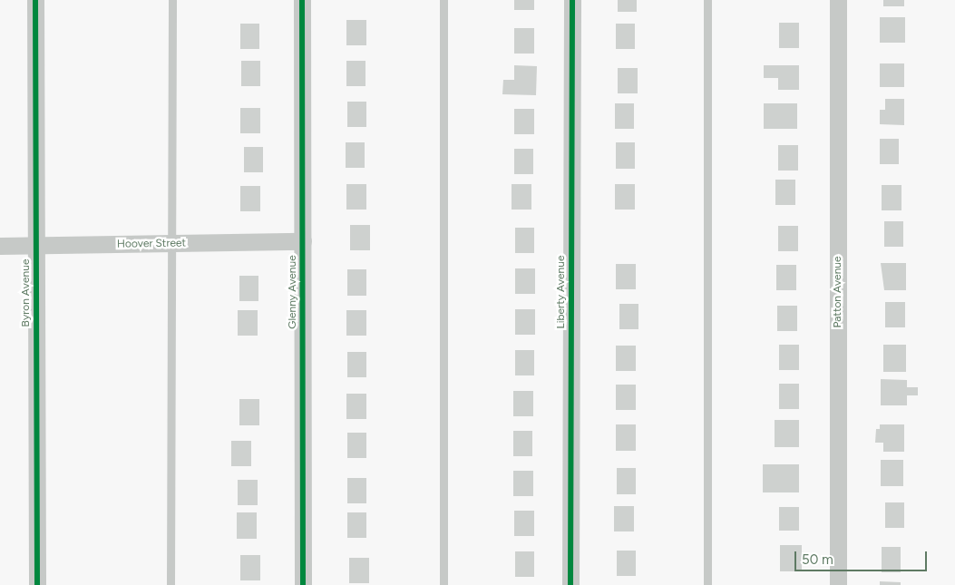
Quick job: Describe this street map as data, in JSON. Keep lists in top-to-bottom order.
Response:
{
  "streets": {
    "street": [
      "Hoover Street",
      "Glenny Avenue",
      "Liberty Avenue",
      "Patton Avenue",
      "Byron Avenue"
    ]
  },
  "crossings": [
    ["Hoover Street", "Glenny Avenue"],
    ["Hoover Street", "Byron Avenue"]
  ],
  "scale_bar": "50 m"
}
